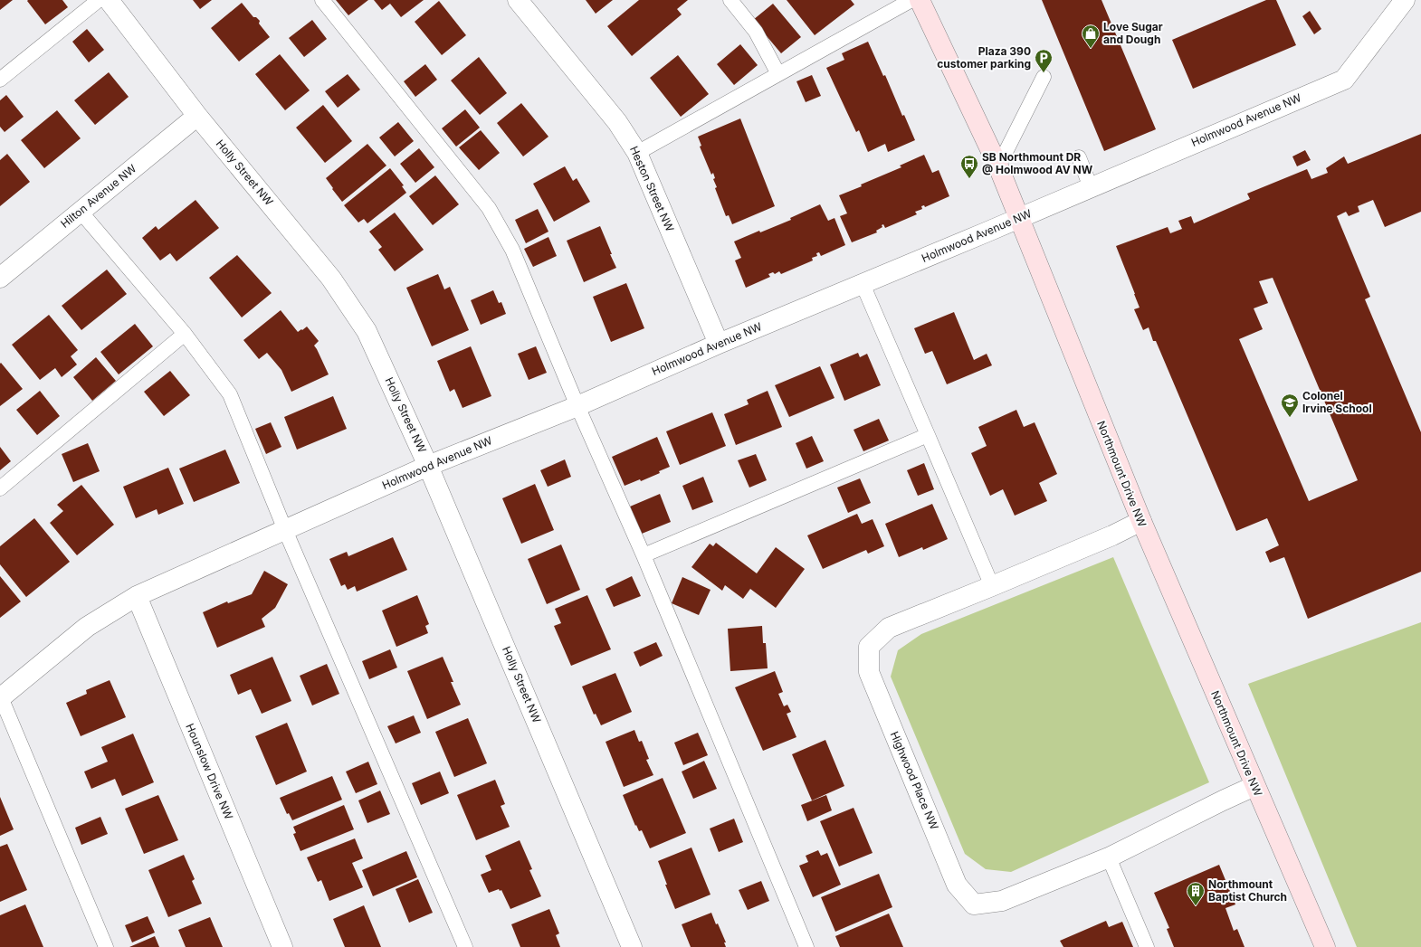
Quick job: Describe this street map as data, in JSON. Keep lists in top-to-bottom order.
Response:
{
  "streets": {
    "street": [
      "Holmwood Avenue NW",
      "Holly Street NW",
      "Heston Street NW",
      "Hilton Avenue NW",
      "Northmount Drive NW",
      "Hounslow Drive NW",
      "Highwood Place NW"
    ]
  },
  "crossings": [
    ["Holmwood Avenue NW", "Holly Street NW"],
    ["Holmwood Avenue NW", "Heston Street NW"],
    ["Holmwood Avenue NW", "Northmount Drive NW"],
    ["Holmwood Avenue NW", "Hounslow Drive NW"],
    ["Holly Street NW", "Hilton Avenue NW"],
    ["Northmount Drive NW", "Highwood Place NW"]
  ],
  "places": {
    "shop": ["Love Sugar and Dough"],
    "parking": ["Plaza 390 customer parking"],
    "bus stop": ["SB Northmount DR @ Holmwood AV NW"],
    "school or university": ["Colonel Irvine School"],
    "building": ["Northmount Baptist Church"]
  }
}
